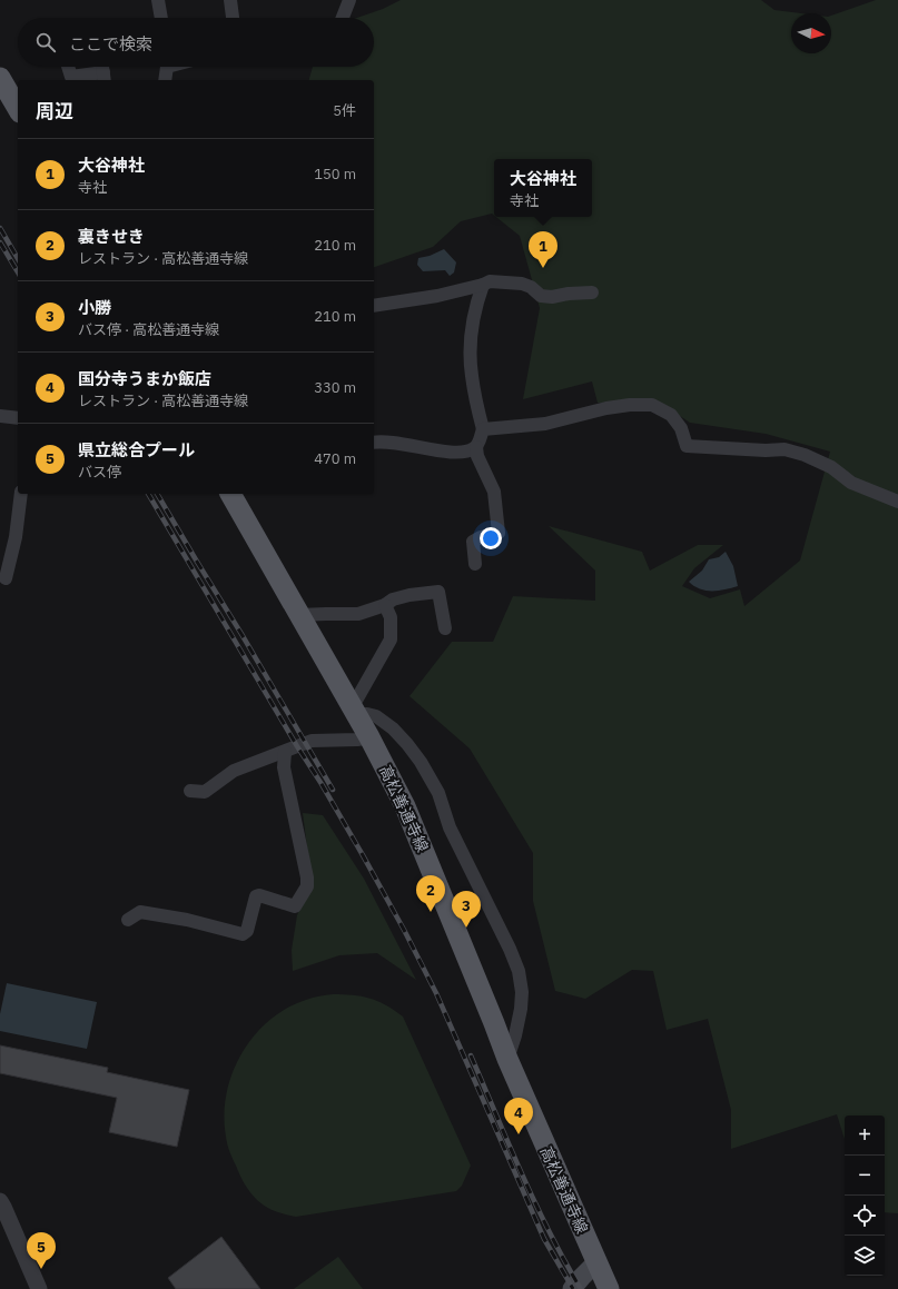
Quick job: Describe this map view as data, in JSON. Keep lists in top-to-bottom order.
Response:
{
  "streets": {
    "main road": ["高松善通寺線"]
  },
  "north": "right",
  "page": {
    "search": "ここで検索",
    "heading": ["周辺", "5件"],
    "list": [
      {
        "mark": "1",
        "name": "大谷神社",
        "note": "寺社",
        "value": "150 m"
      },
      {
        "mark": "2",
        "name": "裏きせき",
        "note": "レストラン · 高松善通寺線",
        "value": "210 m"
      },
      {
        "mark": "3",
        "name": "小勝",
        "note": "バス停 · 高松善通寺線",
        "value": "210 m"
      },
      {
        "mark": "4",
        "name": "国分寺うまか飯店",
        "note": "レストラン · 高松善通寺線",
        "value": "330 m"
      },
      {
        "mark": "5",
        "name": "県立総合プール",
        "note": "バス停",
        "value": "470 m"
      }
    ],
    "popup": ["大谷神社", "寺社"],
    "pins": [
      "1",
      "2",
      "3",
      "4",
      "5"
    ],
    "map_buttons": ["+", "−"]
  }
}
